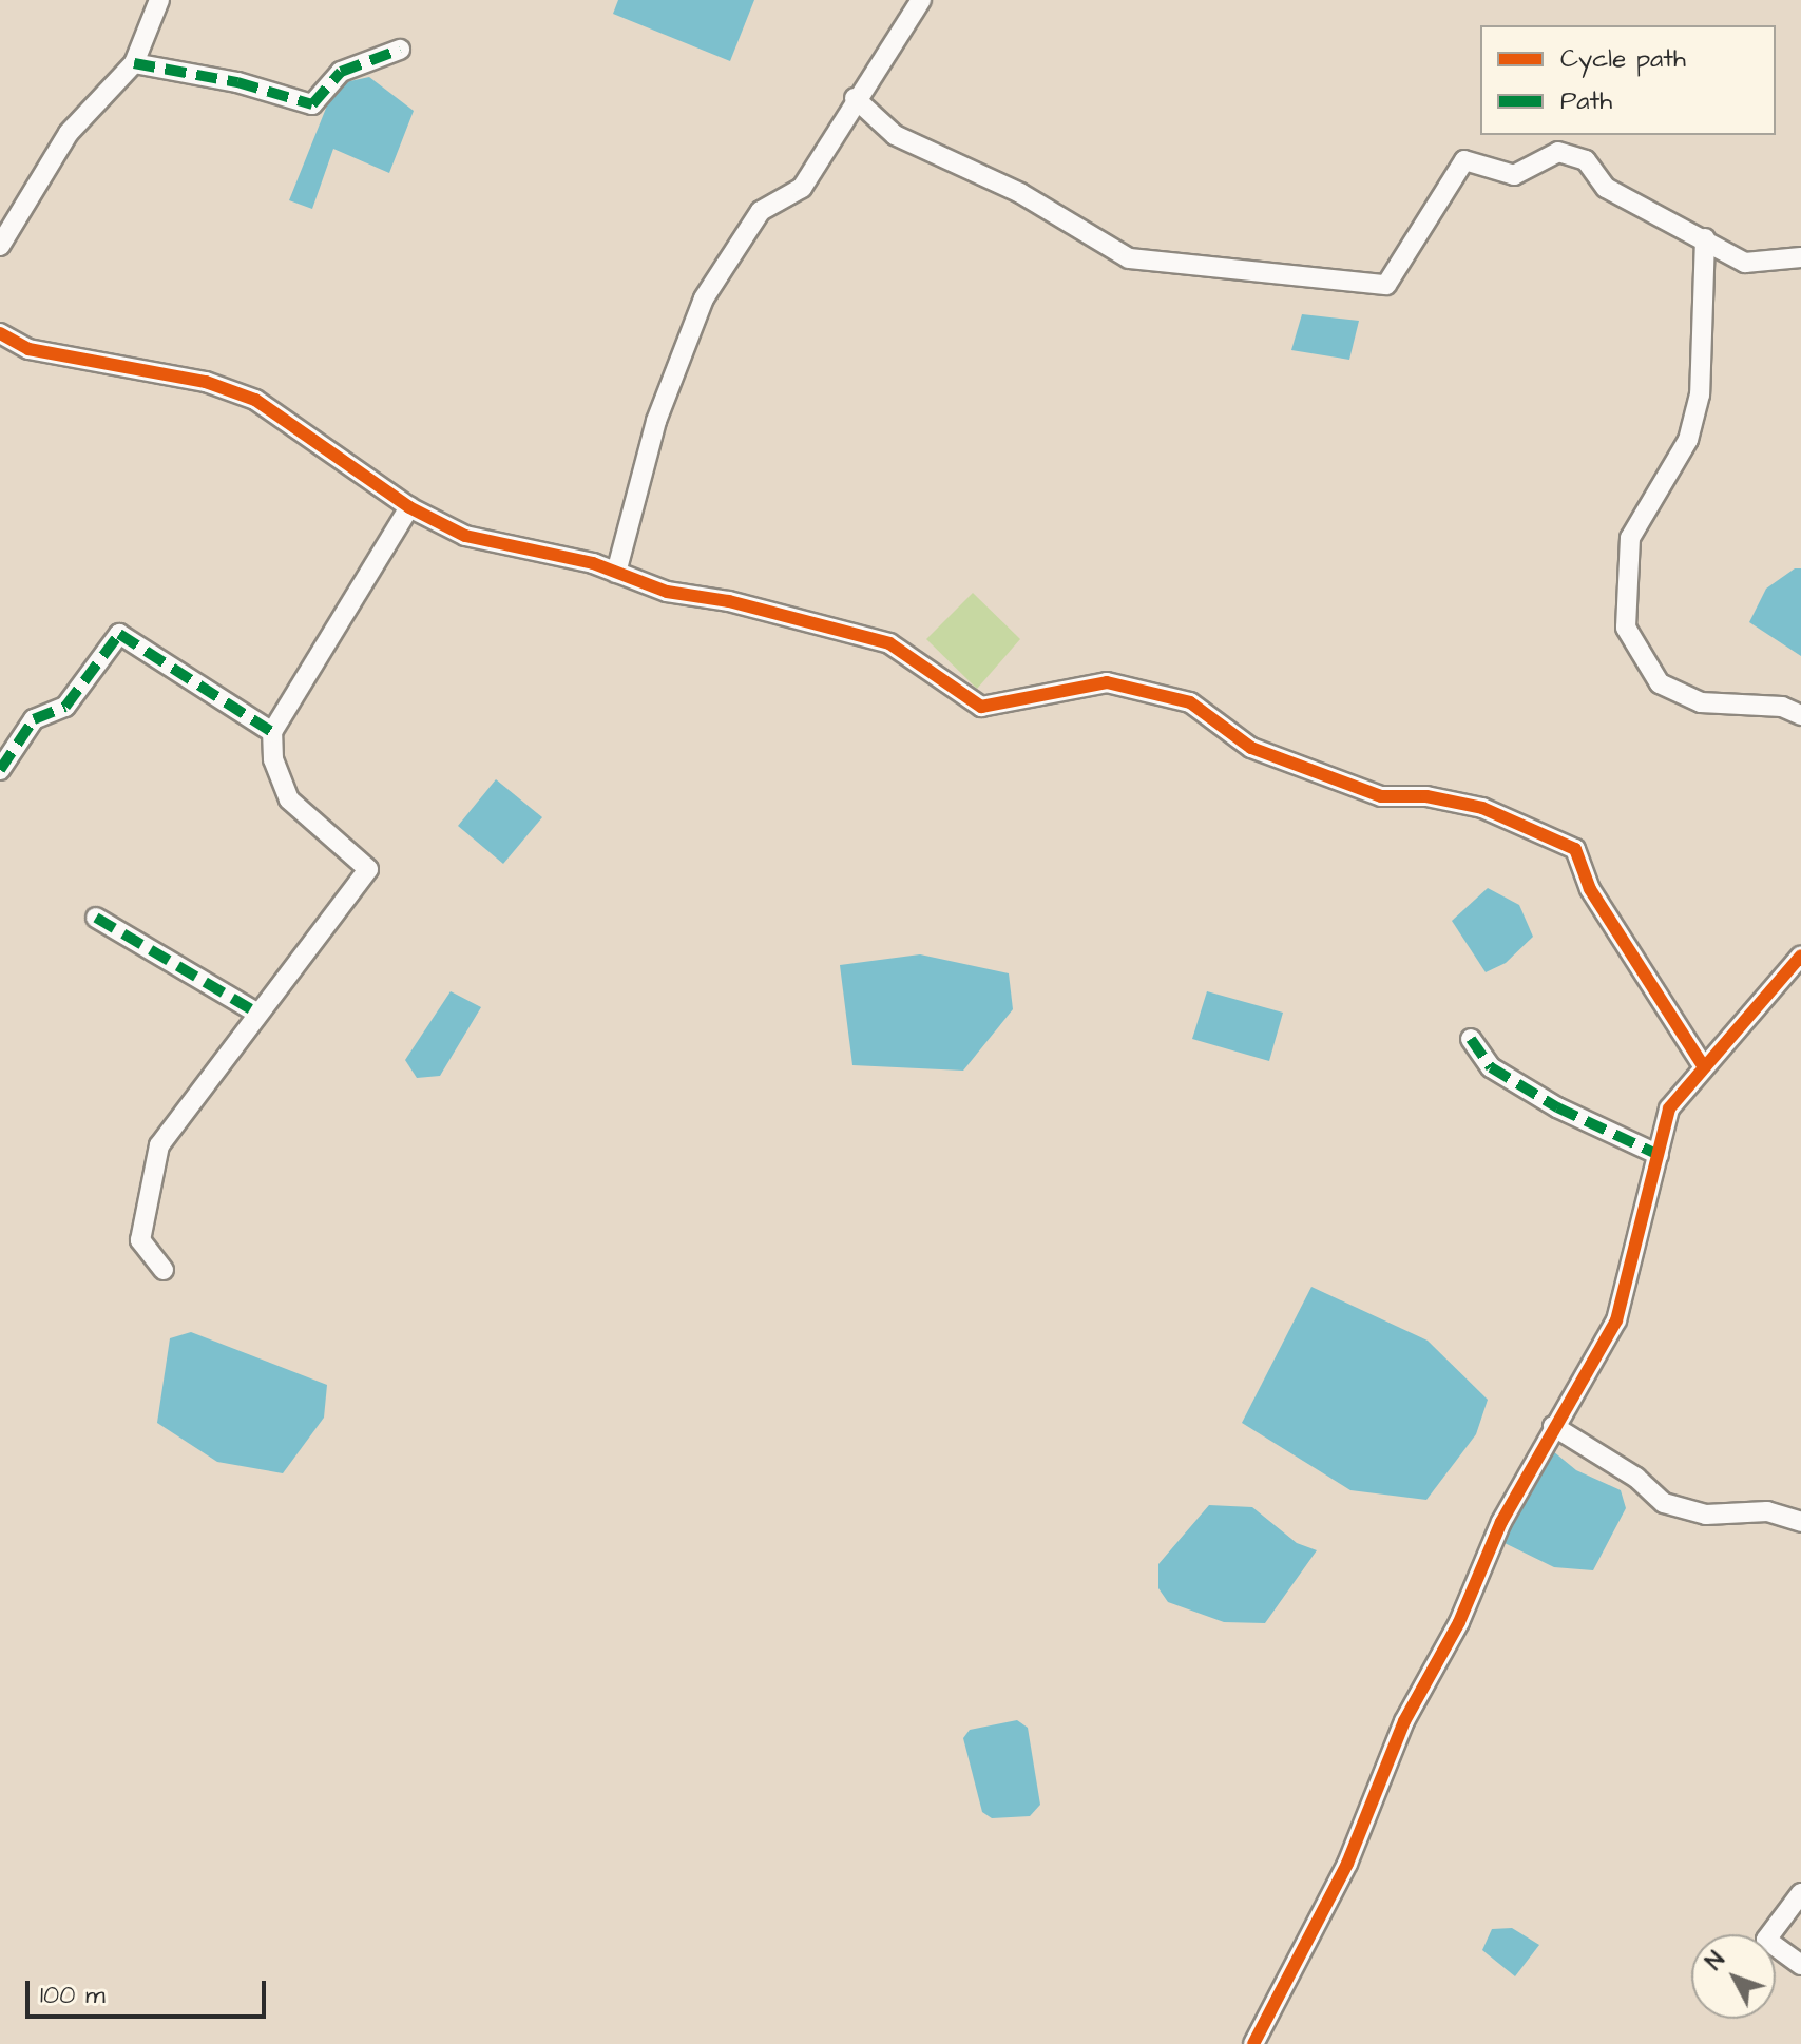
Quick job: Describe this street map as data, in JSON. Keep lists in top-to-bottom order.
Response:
{
  "legend": ["Cycle path", "Path"],
  "scale_bar": "100 m",
  "north": "top left"
}
